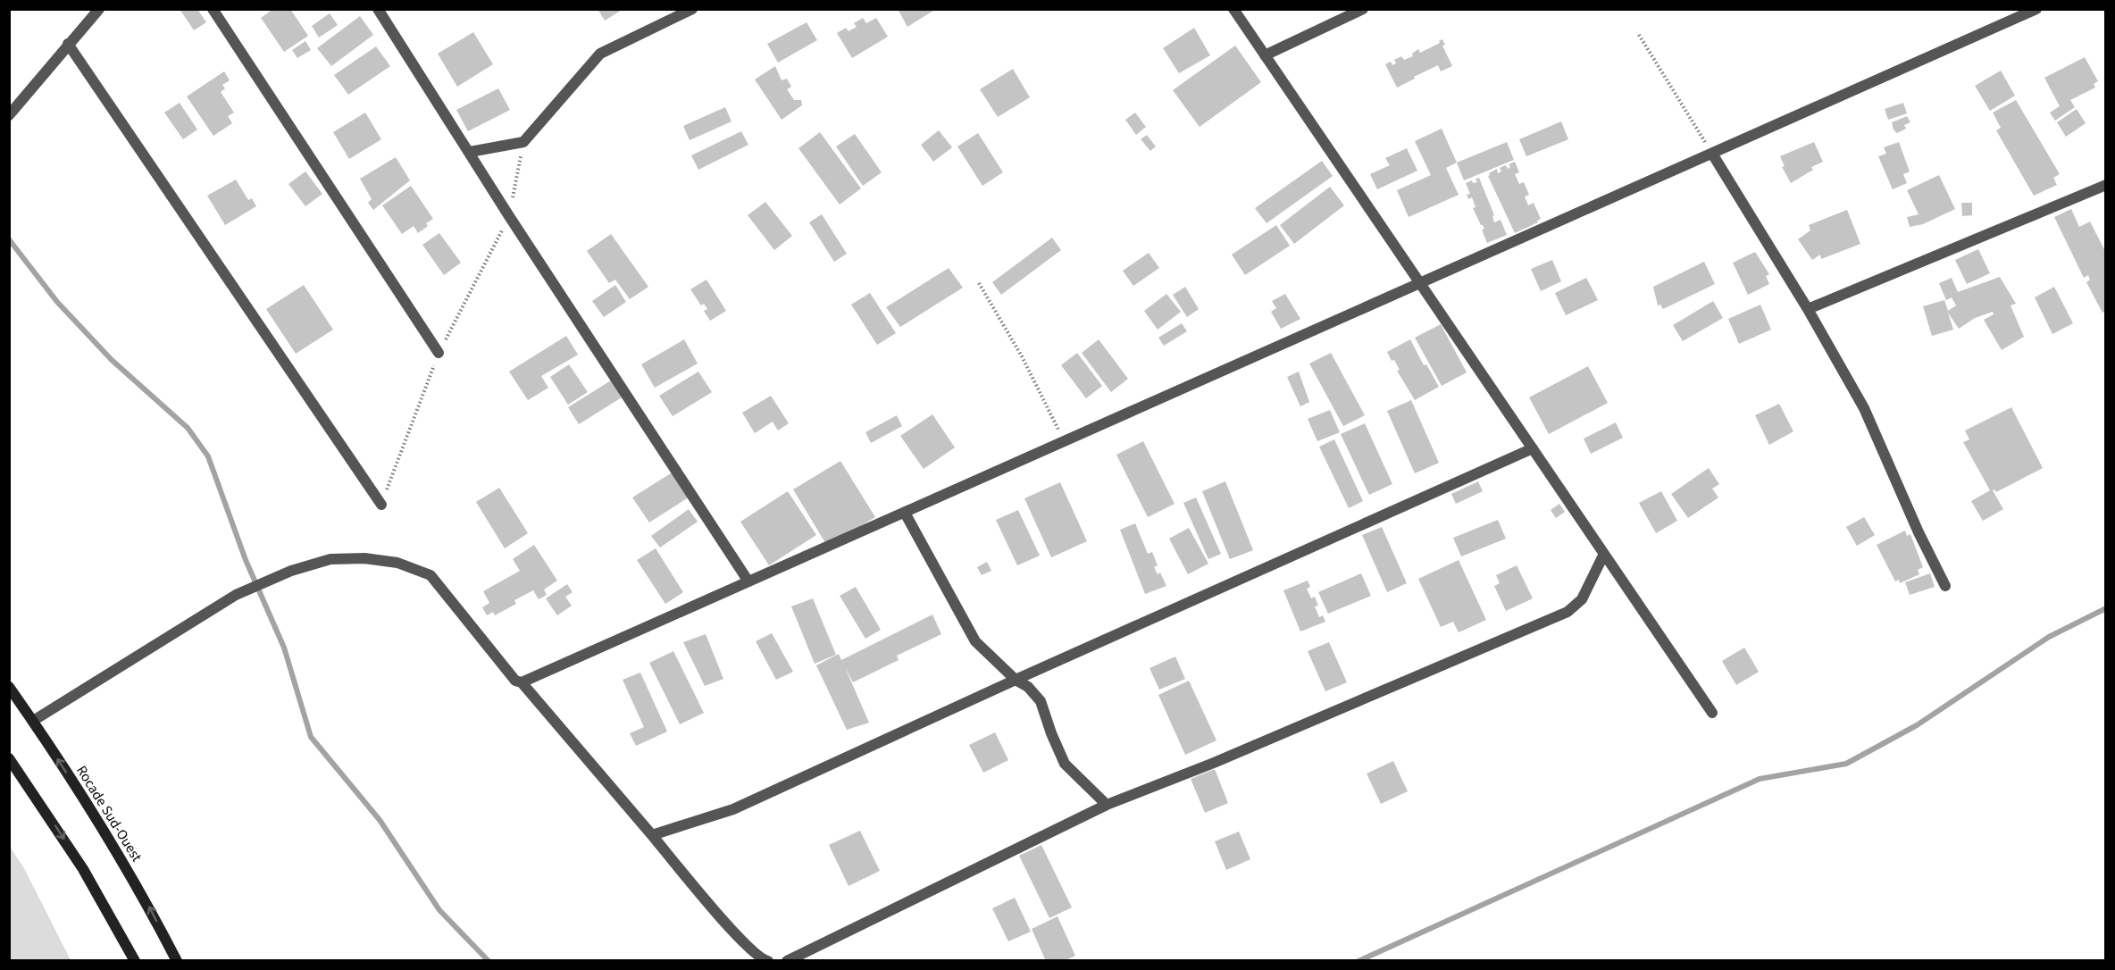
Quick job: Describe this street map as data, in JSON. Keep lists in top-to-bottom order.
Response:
{
  "streets": {
    "main road": ["Rocade Sud-Ouest"]
  }
}
